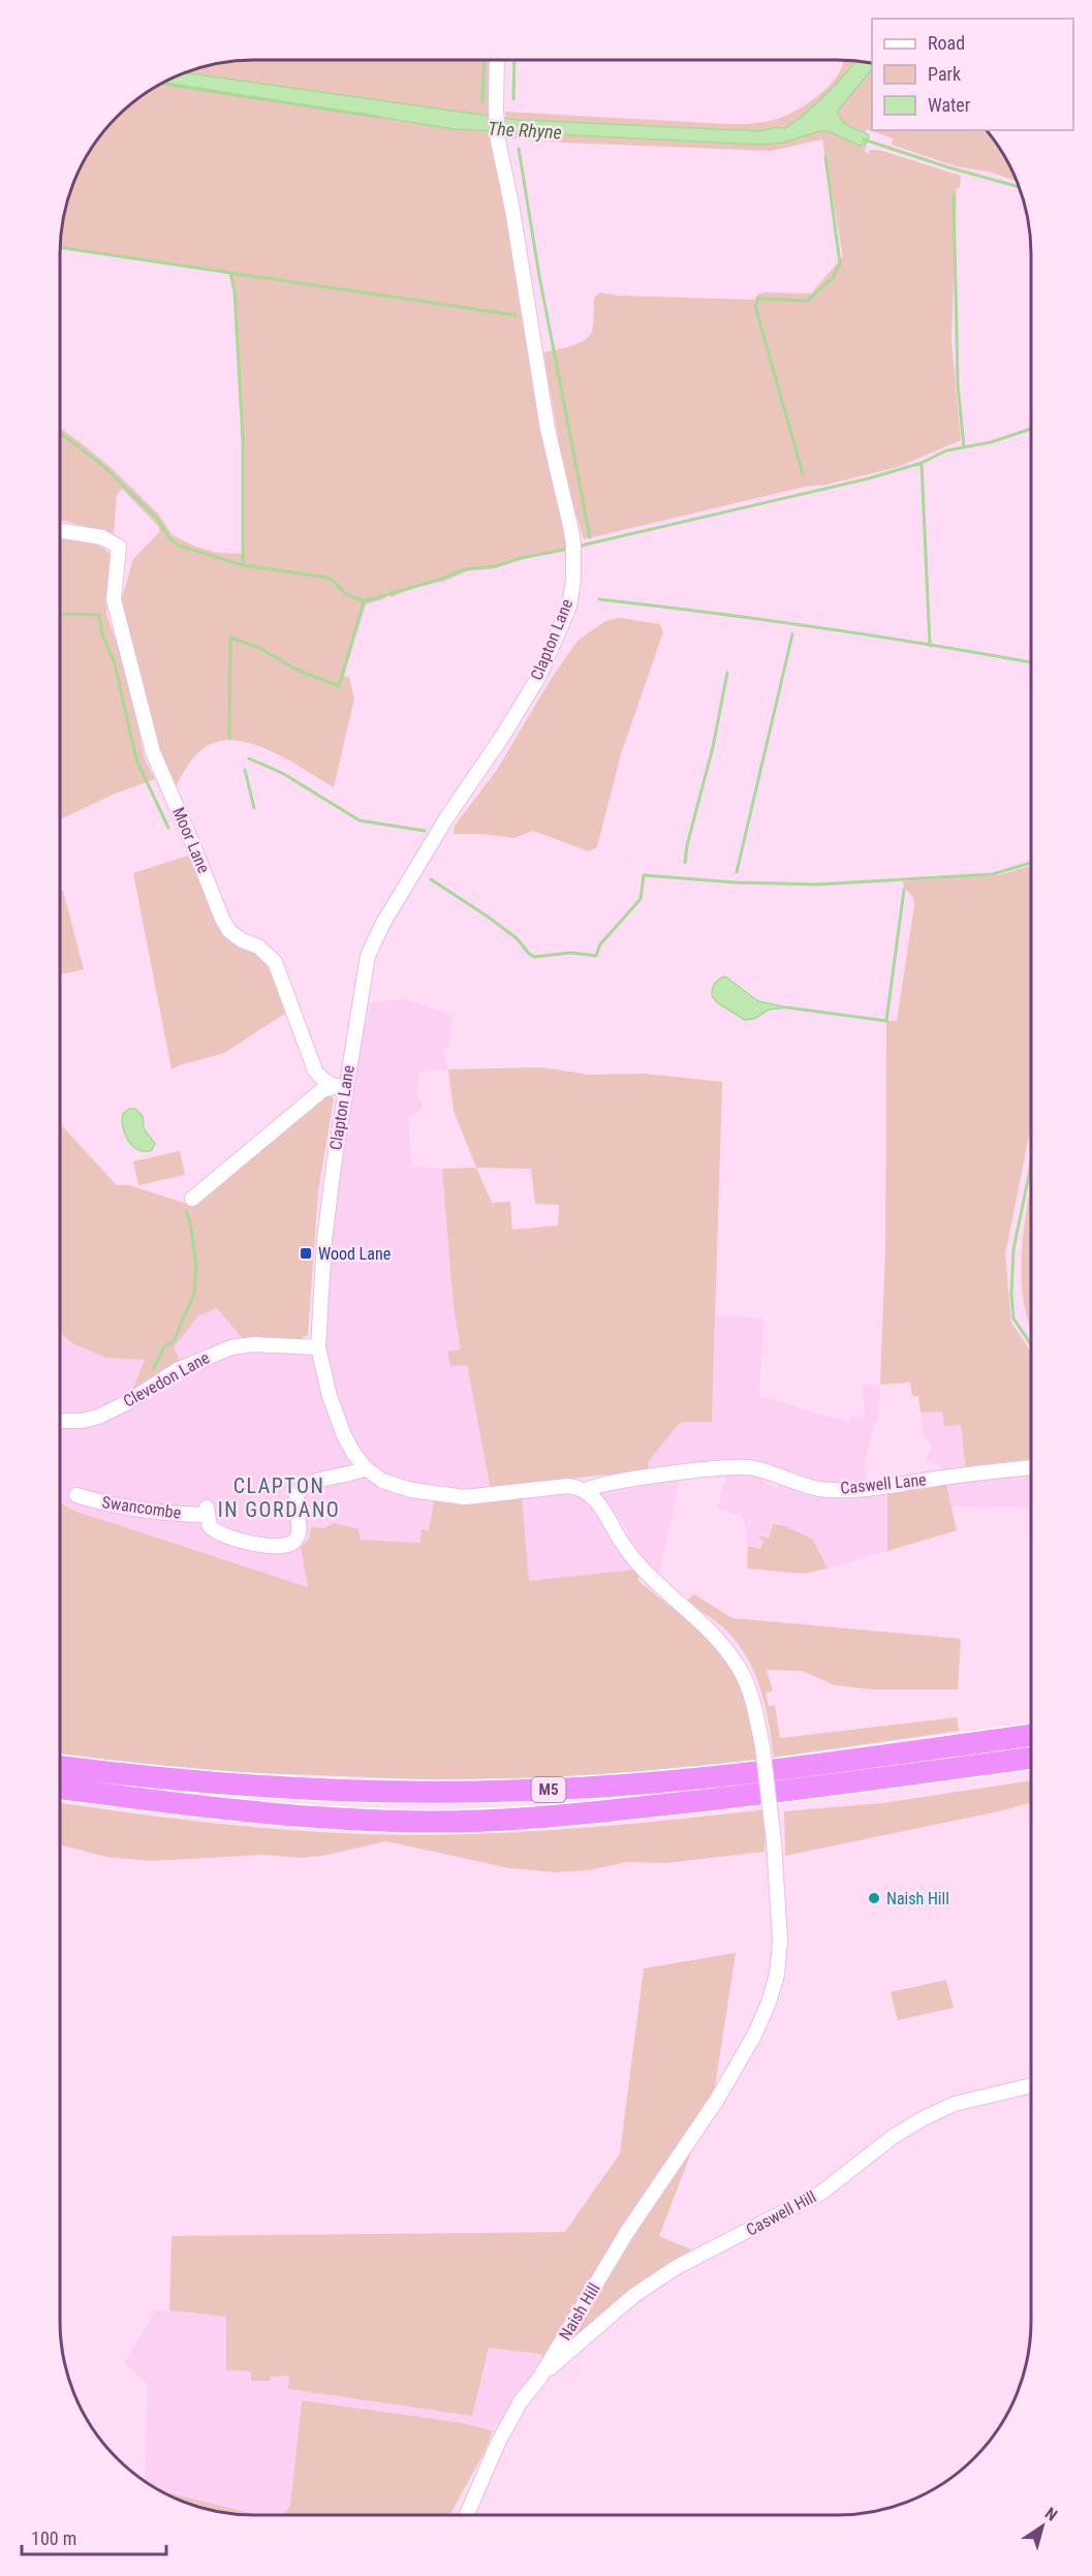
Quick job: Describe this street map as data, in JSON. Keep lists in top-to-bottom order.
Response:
{
  "streets": {
    "highway": ["M5"],
    "street": [
      "Clapton Lane",
      "Moor Lane",
      "Clevedon Lane",
      "Caswell Lane",
      "Swancombe",
      "Caswell Hill",
      "Naish Hill"
    ]
  },
  "crossings": [
    ["Clapton Lane", "Moor Lane"],
    ["Clapton Lane", "Clevedon Lane"],
    ["Clapton Lane", "Caswell Lane"],
    ["Clapton Lane", "Swancombe"],
    ["Clapton Lane", "Naish Hill"],
    ["Caswell Lane", "Naish Hill"],
    ["Caswell Hill", "Naish Hill"]
  ],
  "districts": ["CLAPTON IN GORDANO"],
  "water": ["The Rhyne"],
  "places": {
    "transit": ["Wood Lane"],
    "other": ["Naish Hill"]
  },
  "legend": ["Road", "Park", "Water"],
  "scale_bar": "100 m",
  "north": "top right"
}
